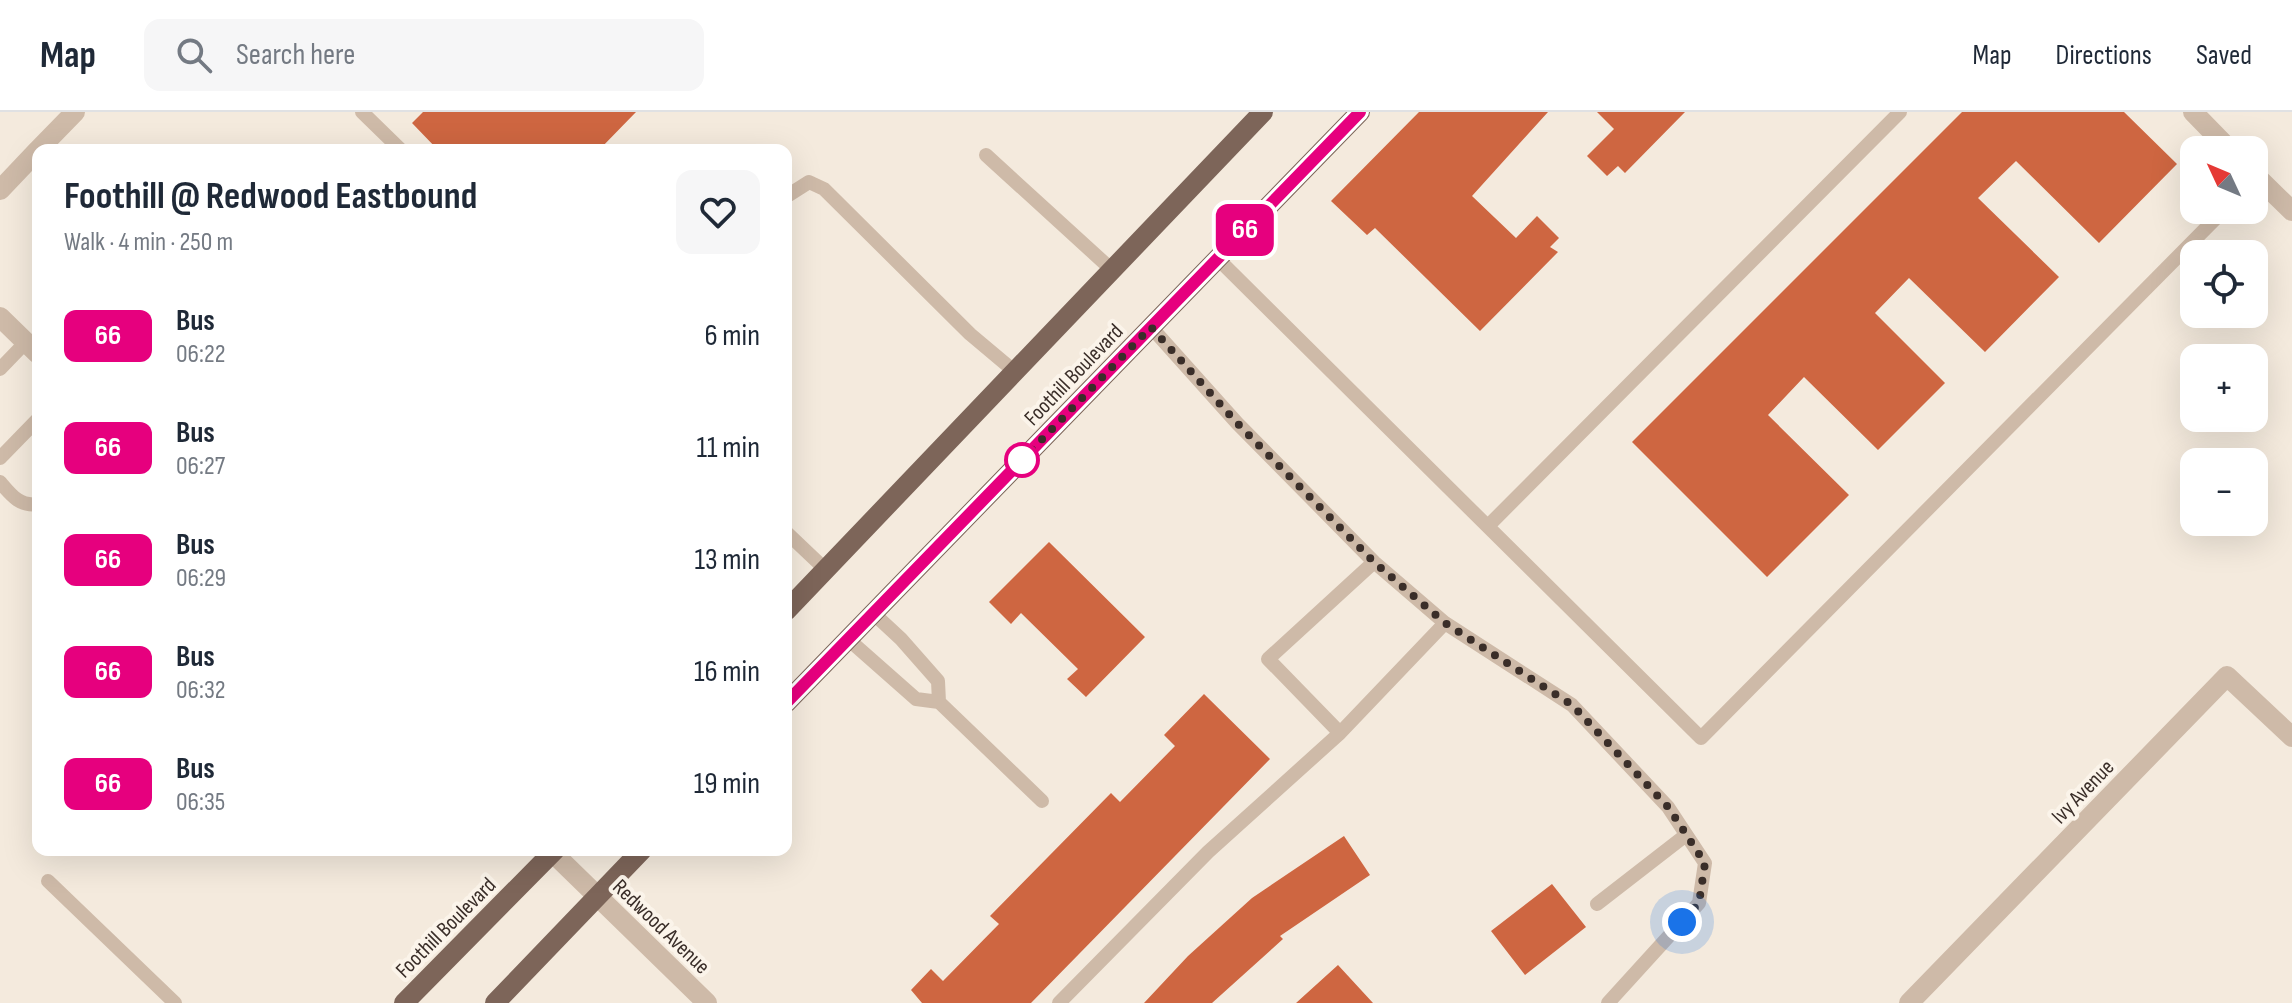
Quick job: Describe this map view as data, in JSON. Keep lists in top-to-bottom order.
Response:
{
  "streets": {
    "main road": ["Foothill Boulevard"],
    "street": ["Ivy Avenue", "Redwood Avenue"]
  },
  "lines": ["bus line 66"],
  "north": "top left",
  "page": {
    "header": "Map",
    "search": "Search here",
    "nav": ["Map", "Directions", "Saved"],
    "on_map": "66",
    "map_buttons": ["+", "−"],
    "heading": ["Foothill @ Redwood Eastbound", "Walk · 4 min · 250 m"],
    "list": [
      {
        "mark": "66",
        "name": "Bus",
        "note": "06:22",
        "value": "6 min"
      },
      {
        "mark": "66",
        "name": "Bus",
        "note": "06:27",
        "value": "11 min"
      },
      {
        "mark": "66",
        "name": "Bus",
        "note": "06:29",
        "value": "13 min"
      },
      {
        "mark": "66",
        "name": "Bus",
        "note": "06:32",
        "value": "16 min"
      },
      {
        "mark": "66",
        "name": "Bus",
        "note": "06:35",
        "value": "19 min"
      }
    ]
  }
}
